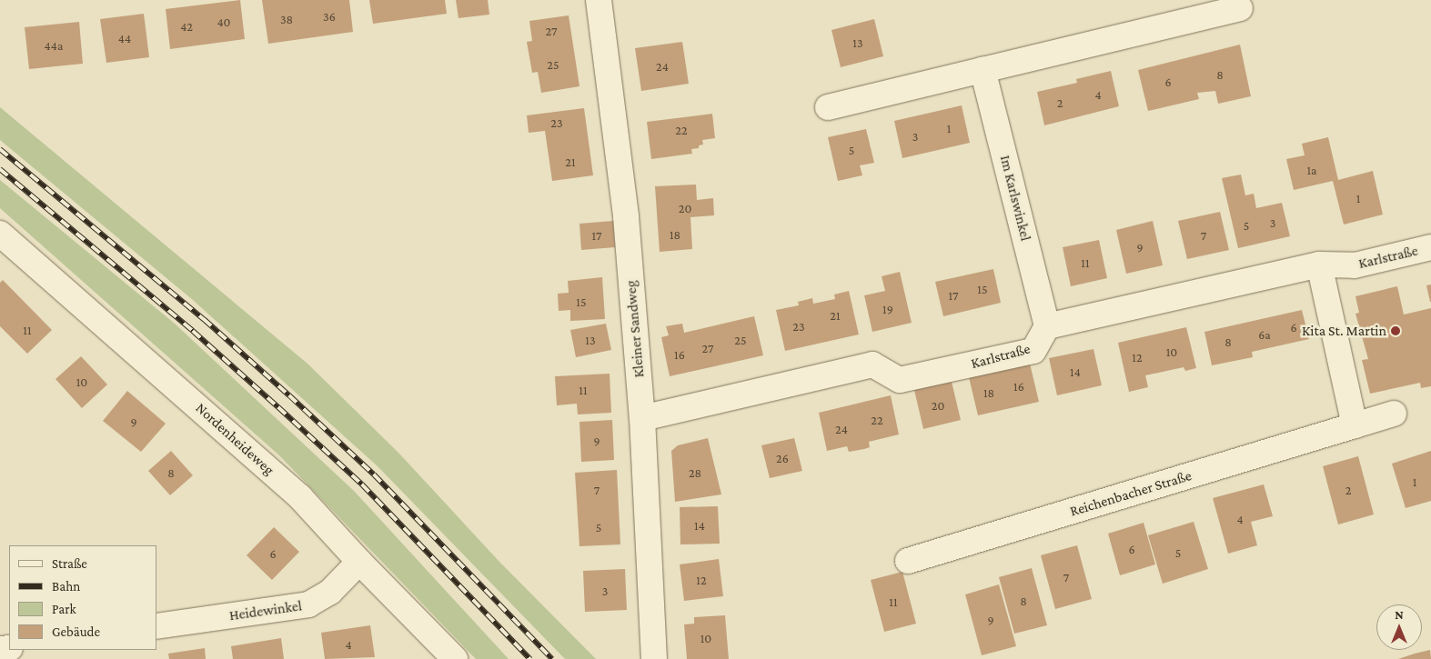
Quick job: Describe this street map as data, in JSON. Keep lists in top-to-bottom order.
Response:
{
  "streets": {
    "street": [
      "Im Karlswinkel",
      "Karlstraße",
      "Kleiner Sandweg",
      "Nordenheideweg",
      "Reichenbacher Straße",
      "Heidewinkel"
    ]
  },
  "crossings": [
    ["Im Karlswinkel", "Karlstraße"],
    ["Karlstraße", "Kleiner Sandweg"],
    ["Nordenheideweg", "Heidewinkel"]
  ],
  "places": ["Kita St. Martin"],
  "house_numbers": [
    "36",
    "38",
    "40",
    "42",
    "27",
    "44",
    "13",
    "44a",
    "25",
    "24",
    "8",
    "6",
    "4",
    "2",
    "23",
    "1",
    "22",
    "3",
    "5",
    "21",
    "1a",
    "1",
    "20",
    "3",
    "5",
    "18",
    "17",
    "7",
    "9",
    "11",
    "15",
    "17",
    "15",
    "19",
    "21",
    "23",
    "6",
    "11",
    "6a",
    "13",
    "25",
    "8",
    "27",
    "10",
    "16",
    "12",
    "14",
    "10",
    "16",
    "11",
    "18",
    "20",
    "22",
    "9",
    "24",
    "9",
    "26",
    "8",
    "28",
    "1",
    "7",
    "2",
    "4",
    "14",
    "5",
    "6",
    "5",
    "6",
    "7",
    "12",
    "3",
    "8",
    "11",
    "9",
    "10",
    "4"
  ],
  "legend": [
    "Straße",
    "Bahn",
    "Park",
    "Gebäude"
  ],
  "north": "top"
}
